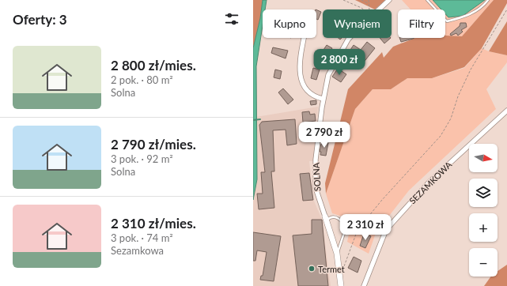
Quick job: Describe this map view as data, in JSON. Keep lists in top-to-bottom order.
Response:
{
  "streets": {
    "street": ["SOLNA", "SEZAMKOWA"]
  },
  "places": ["Termet"],
  "north": "right",
  "page": {
    "heading": "Oferty: 3",
    "chip": ["Kupno", "Wynajem", "Filtry"],
    "list": [
      {
        "name": "2 800 zł/mies.",
        "note": "2 pok. · 80 m² · Solna"
      },
      {
        "name": "2 790 zł/mies.",
        "note": "3 pok. · 92 m² · Solna"
      },
      {
        "name": "2 310 zł/mies.",
        "note": "3 pok. · 74 m² · Sezamkowa"
      }
    ],
    "price": ["2 800 zł", "2 790 zł", "2 310 zł"],
    "map_buttons": ["+", "−"]
  }
}
